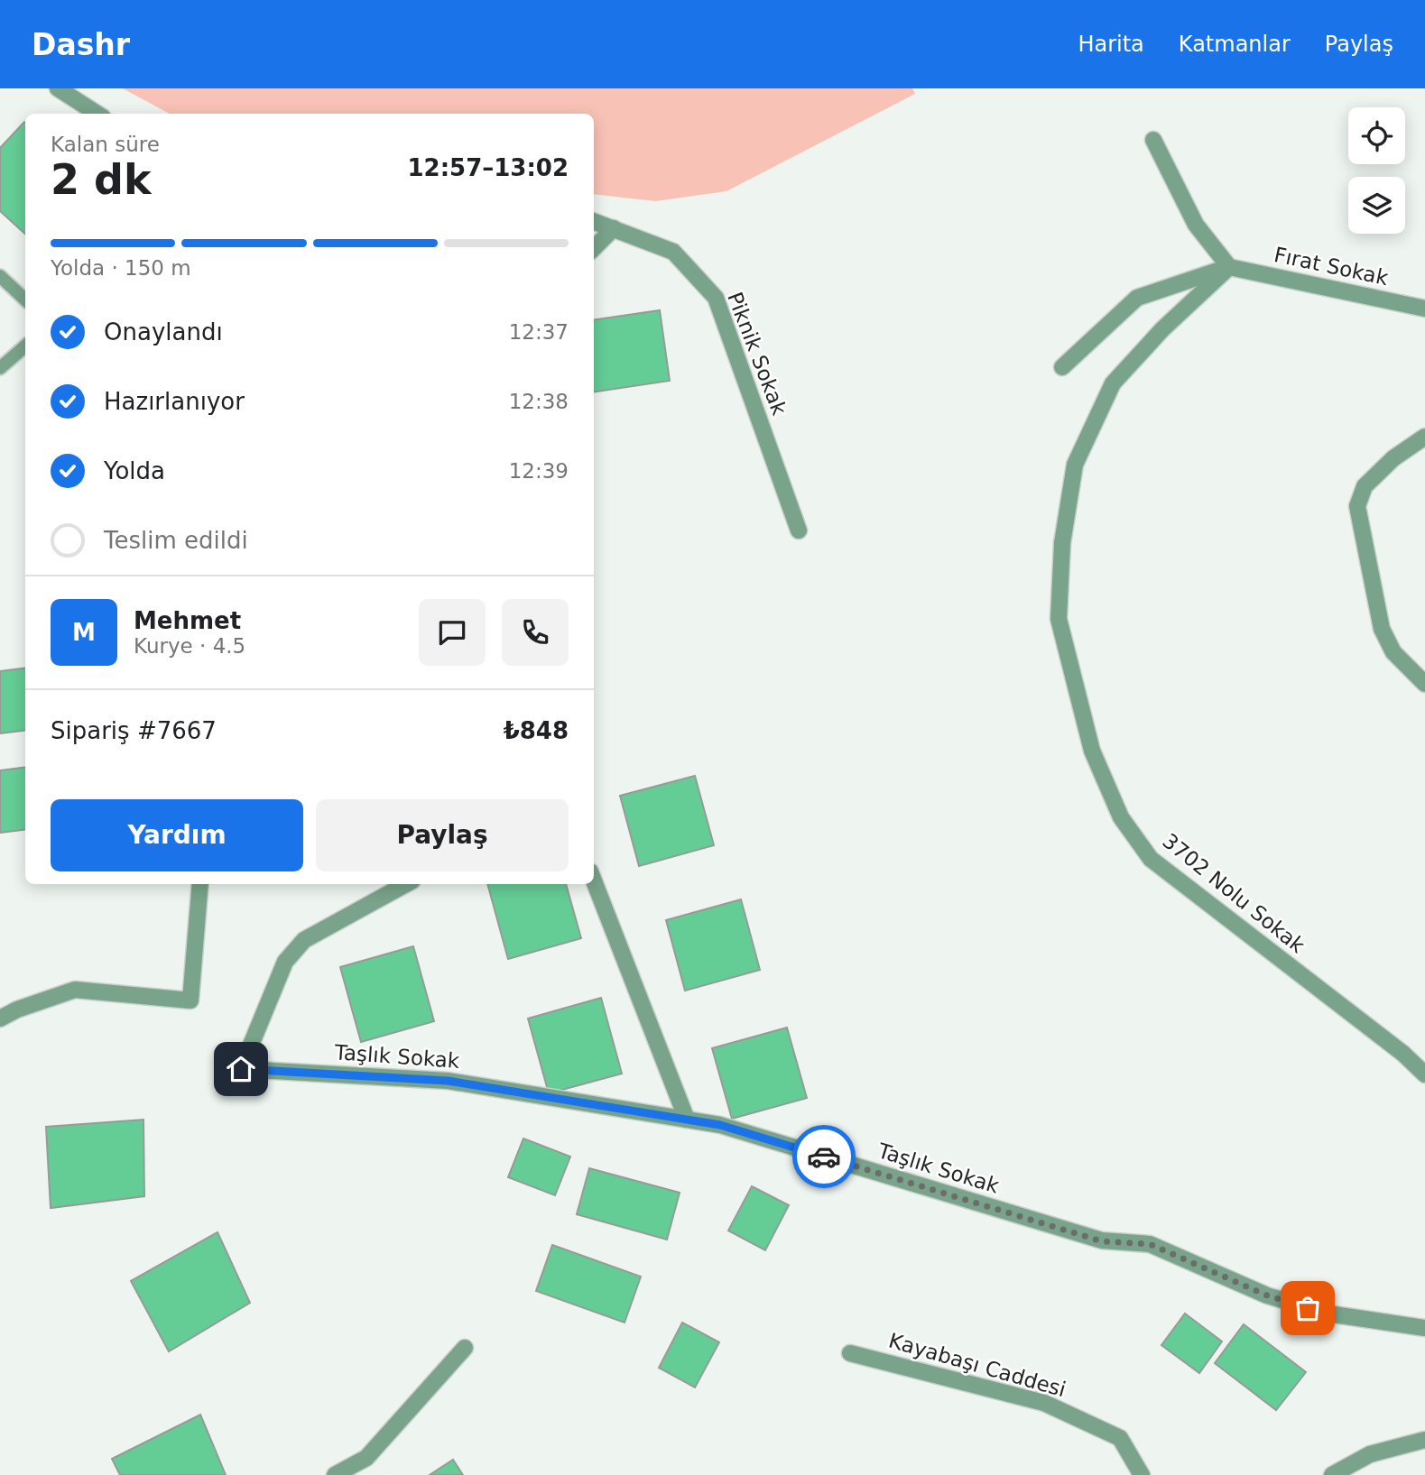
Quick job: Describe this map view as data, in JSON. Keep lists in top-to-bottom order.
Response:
{
  "streets": {
    "street": [
      "Fırat Sokak",
      "Piknik Sokak",
      "3702 Nolu Sokak",
      "Taşlık Sokak",
      "Kayabaşı Caddesi"
    ]
  },
  "crossings": [
    ["Fırat Sokak", "3702 Nolu Sokak"]
  ],
  "page": {
    "header": "Dashr",
    "nav": ["Harita", "Katmanlar", "Paylaş"],
    "heading": ["2 dk", "Kalan süre", "12:57–13:02"],
    "panel": [
      "Mehmet",
      "Kurye · 4.5",
      "Sipariş #7667",
      "₺848"
    ],
    "bar": "Yolda · 150 m",
    "list": [
      ["Onaylandı", "12:37"],
      ["Hazırlanıyor", "12:38"],
      ["Yolda", "12:39"],
      "Teslim edildi"
    ],
    "round": "M",
    "buttons": ["Yardım", "Paylaş"]
  }
}
